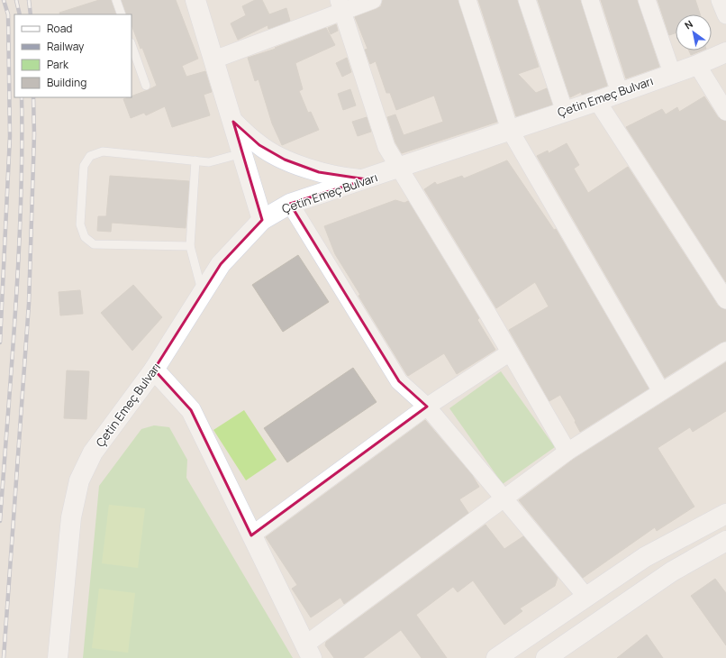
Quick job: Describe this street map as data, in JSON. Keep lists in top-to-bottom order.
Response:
{
  "streets": {
    "main road": ["Çetin Emeç Bulvarı"]
  },
  "legend": [
    "Road",
    "Railway",
    "Park",
    "Building"
  ],
  "north": "top left"
}
